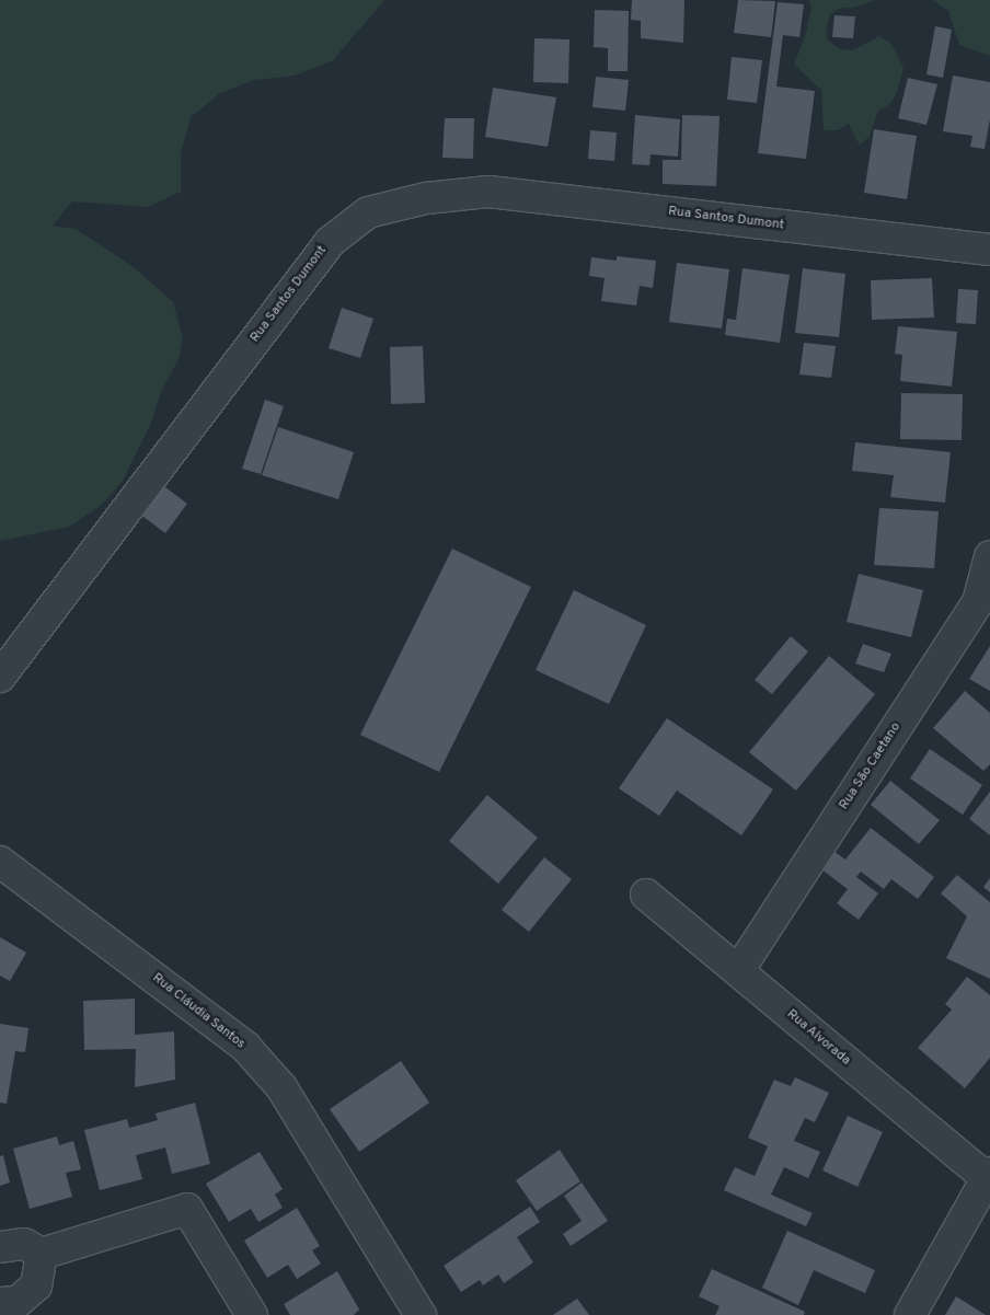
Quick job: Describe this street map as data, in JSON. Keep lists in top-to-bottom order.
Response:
{
  "streets": {
    "street": [
      "Rua Santos Dumont",
      "Rua São Caetano",
      "Rua Cláudia Santos",
      "Rua Alvorada"
    ]
  },
  "crossings": [
    ["Rua São Caetano", "Rua Alvorada"]
  ]
}
